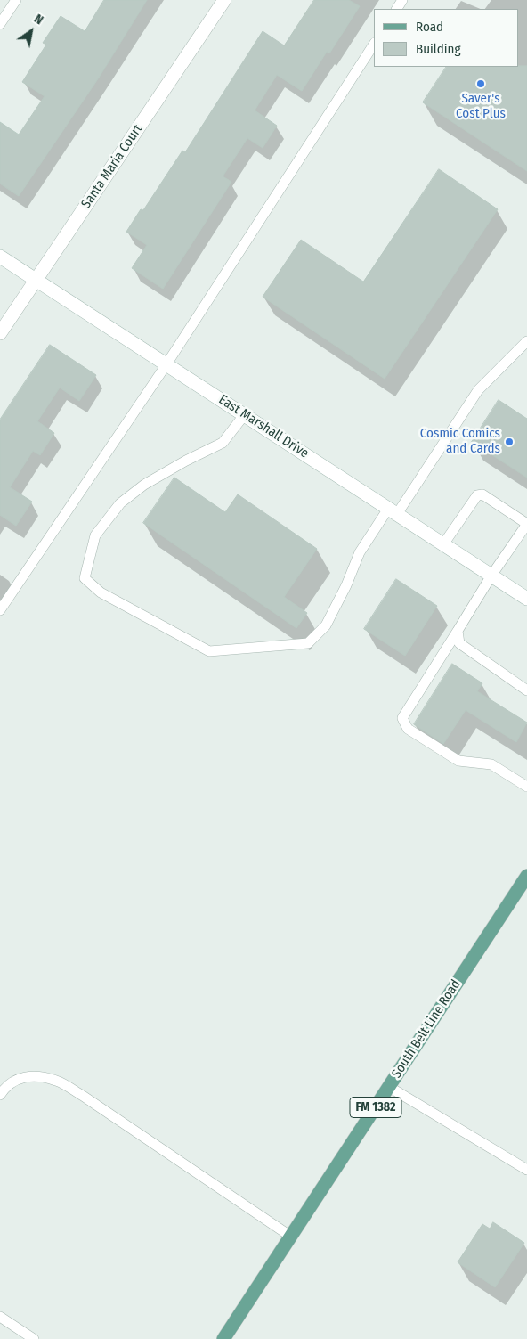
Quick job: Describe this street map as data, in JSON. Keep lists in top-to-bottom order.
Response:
{
  "streets": {
    "main road": [
      "Santa Maria Court",
      "East Marshall Drive",
      "South Belt Line Road",
      "FM 1382"
    ]
  },
  "crossings": [
    ["Santa Maria Court", "East Marshall Drive"]
  ],
  "places": ["Saver's Cost Plus", "Cosmic Comics and Cards"],
  "legend": ["Road", "Building"],
  "north": "top right"
}
